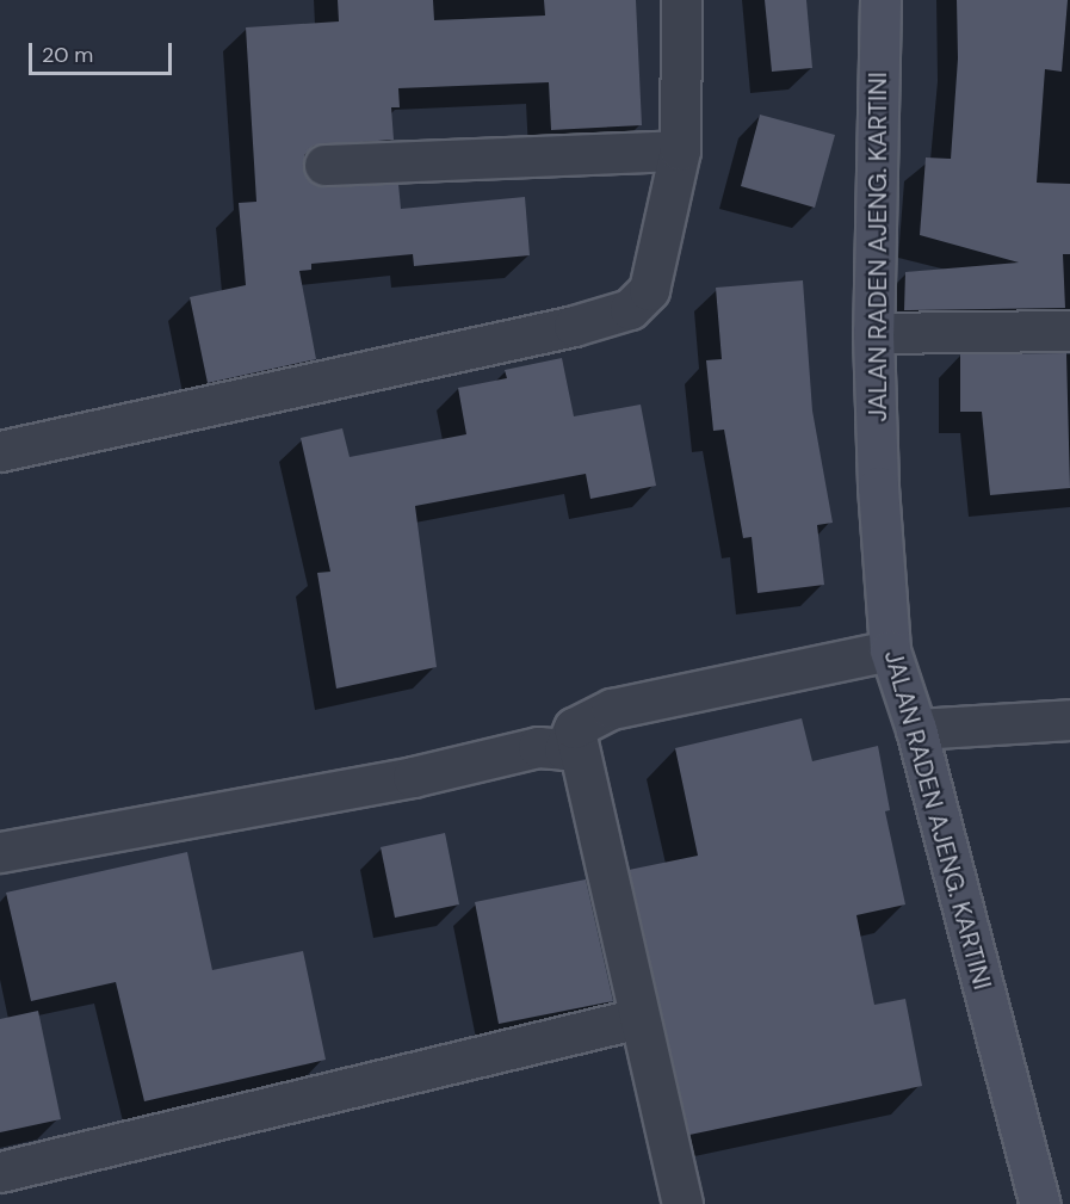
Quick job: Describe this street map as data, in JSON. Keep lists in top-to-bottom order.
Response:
{
  "streets": {
    "main road": ["JALAN RADEN AJENG. KARTINI"]
  },
  "scale_bar": "20 m"
}
